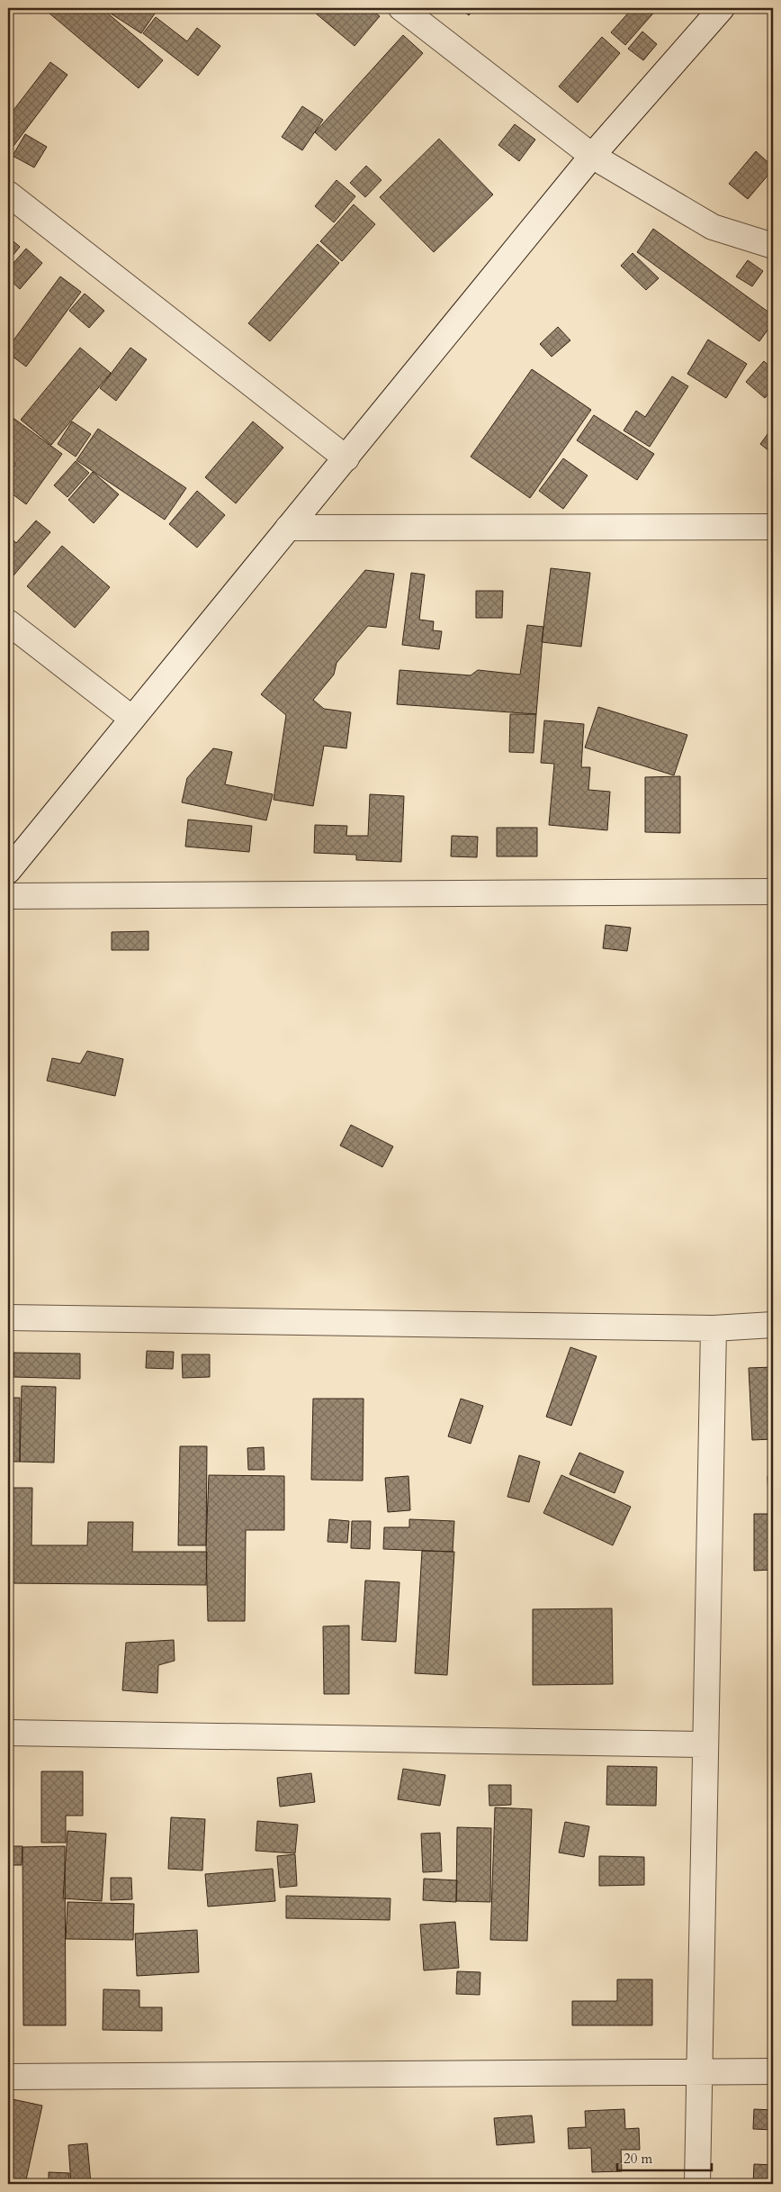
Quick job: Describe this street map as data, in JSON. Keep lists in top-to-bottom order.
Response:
{
  "scale_bar": "20 m"
}
